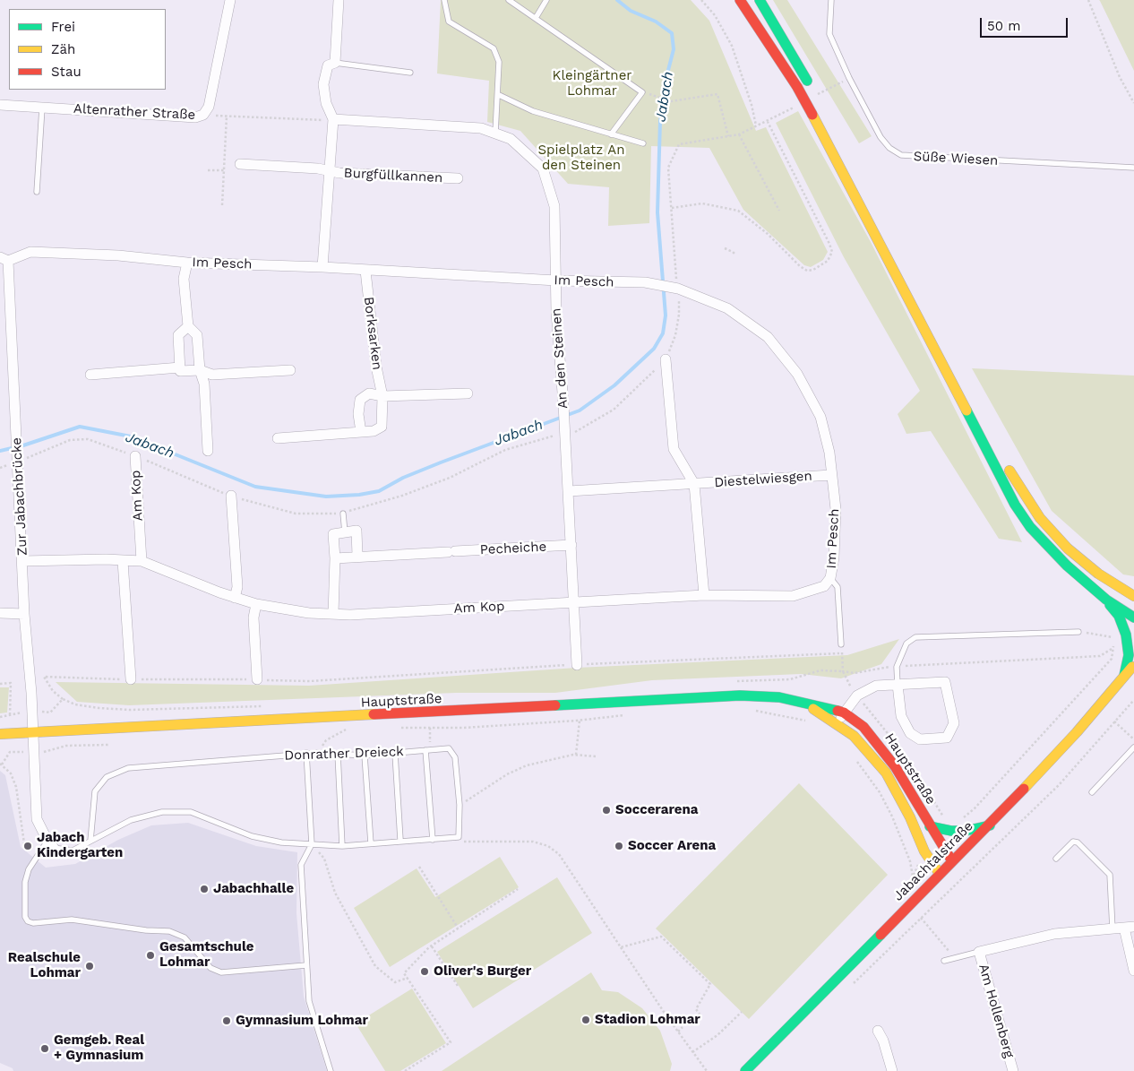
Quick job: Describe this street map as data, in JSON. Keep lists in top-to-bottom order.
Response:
{
  "streets": {
    "main road": ["Hauptstraße", "Jabachtalstraße"],
    "street": [
      "Altenrather Straße",
      "Burgfüllkannen",
      "Im Pesch",
      "Borksarken",
      "An den Steinen",
      "Diestelwiesgen",
      "Am Kop",
      "Zur Jabachbrücke",
      "Pecheiche",
      "Am Hollenberg"
    ],
    "lane": ["Süße Wiesen", "Donrather Dreieck"]
  },
  "crossings": [
    ["Burgfüllkannen", "Im Pesch"],
    ["Burgfüllkannen", "An den Steinen"],
    ["Im Pesch", "Borksarken"],
    ["Im Pesch", "An den Steinen"],
    ["Im Pesch", "Diestelwiesgen"],
    ["Im Pesch", "Am Kop"],
    ["Im Pesch", "Zur Jabachbrücke"],
    ["An den Steinen", "Diestelwiesgen"],
    ["An den Steinen", "Am Kop"],
    ["An den Steinen", "Pecheiche"],
    ["Diestelwiesgen", "Am Kop"],
    ["Am Kop", "Zur Jabachbrücke"],
    ["Zur Jabachbrücke", "Hauptstraße"],
    ["Hauptstraße", "Jabachtalstraße"]
  ],
  "water": ["Jabach"],
  "parks": ["Kleingärtner Lohmar", "Spielplatz An den Steinen"],
  "places": [
    "Soccerarena",
    "Jabach Kindergarten",
    "Soccer Arena",
    "Jabachhalle",
    "Gesamtschule Lohmar",
    "Realschule Lohmar",
    "Oliver's Burger",
    "Stadion Lohmar",
    "Gymnasium Lohmar",
    "Gemgeb. Real + Gymnasium"
  ],
  "legend": ["Frei", "Zäh", "Stau"],
  "scale_bar": "50 m"
}
